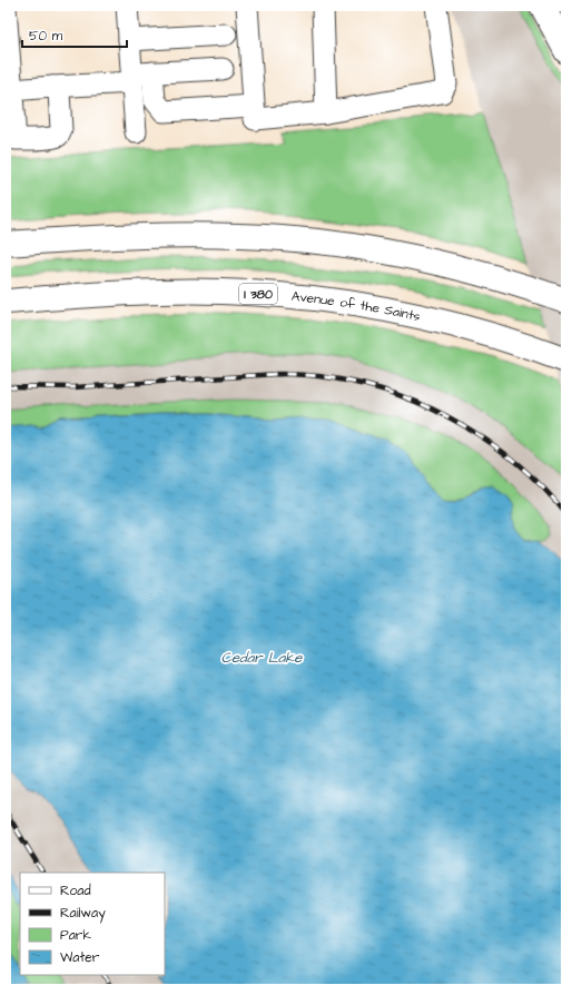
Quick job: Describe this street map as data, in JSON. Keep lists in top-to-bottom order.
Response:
{
  "streets": {
    "main road": ["I 380", "Avenue of the Saints"]
  },
  "water": ["Cedar Lake"],
  "legend": [
    "Road",
    "Railway",
    "Park",
    "Water"
  ],
  "scale_bar": "50 m"
}
